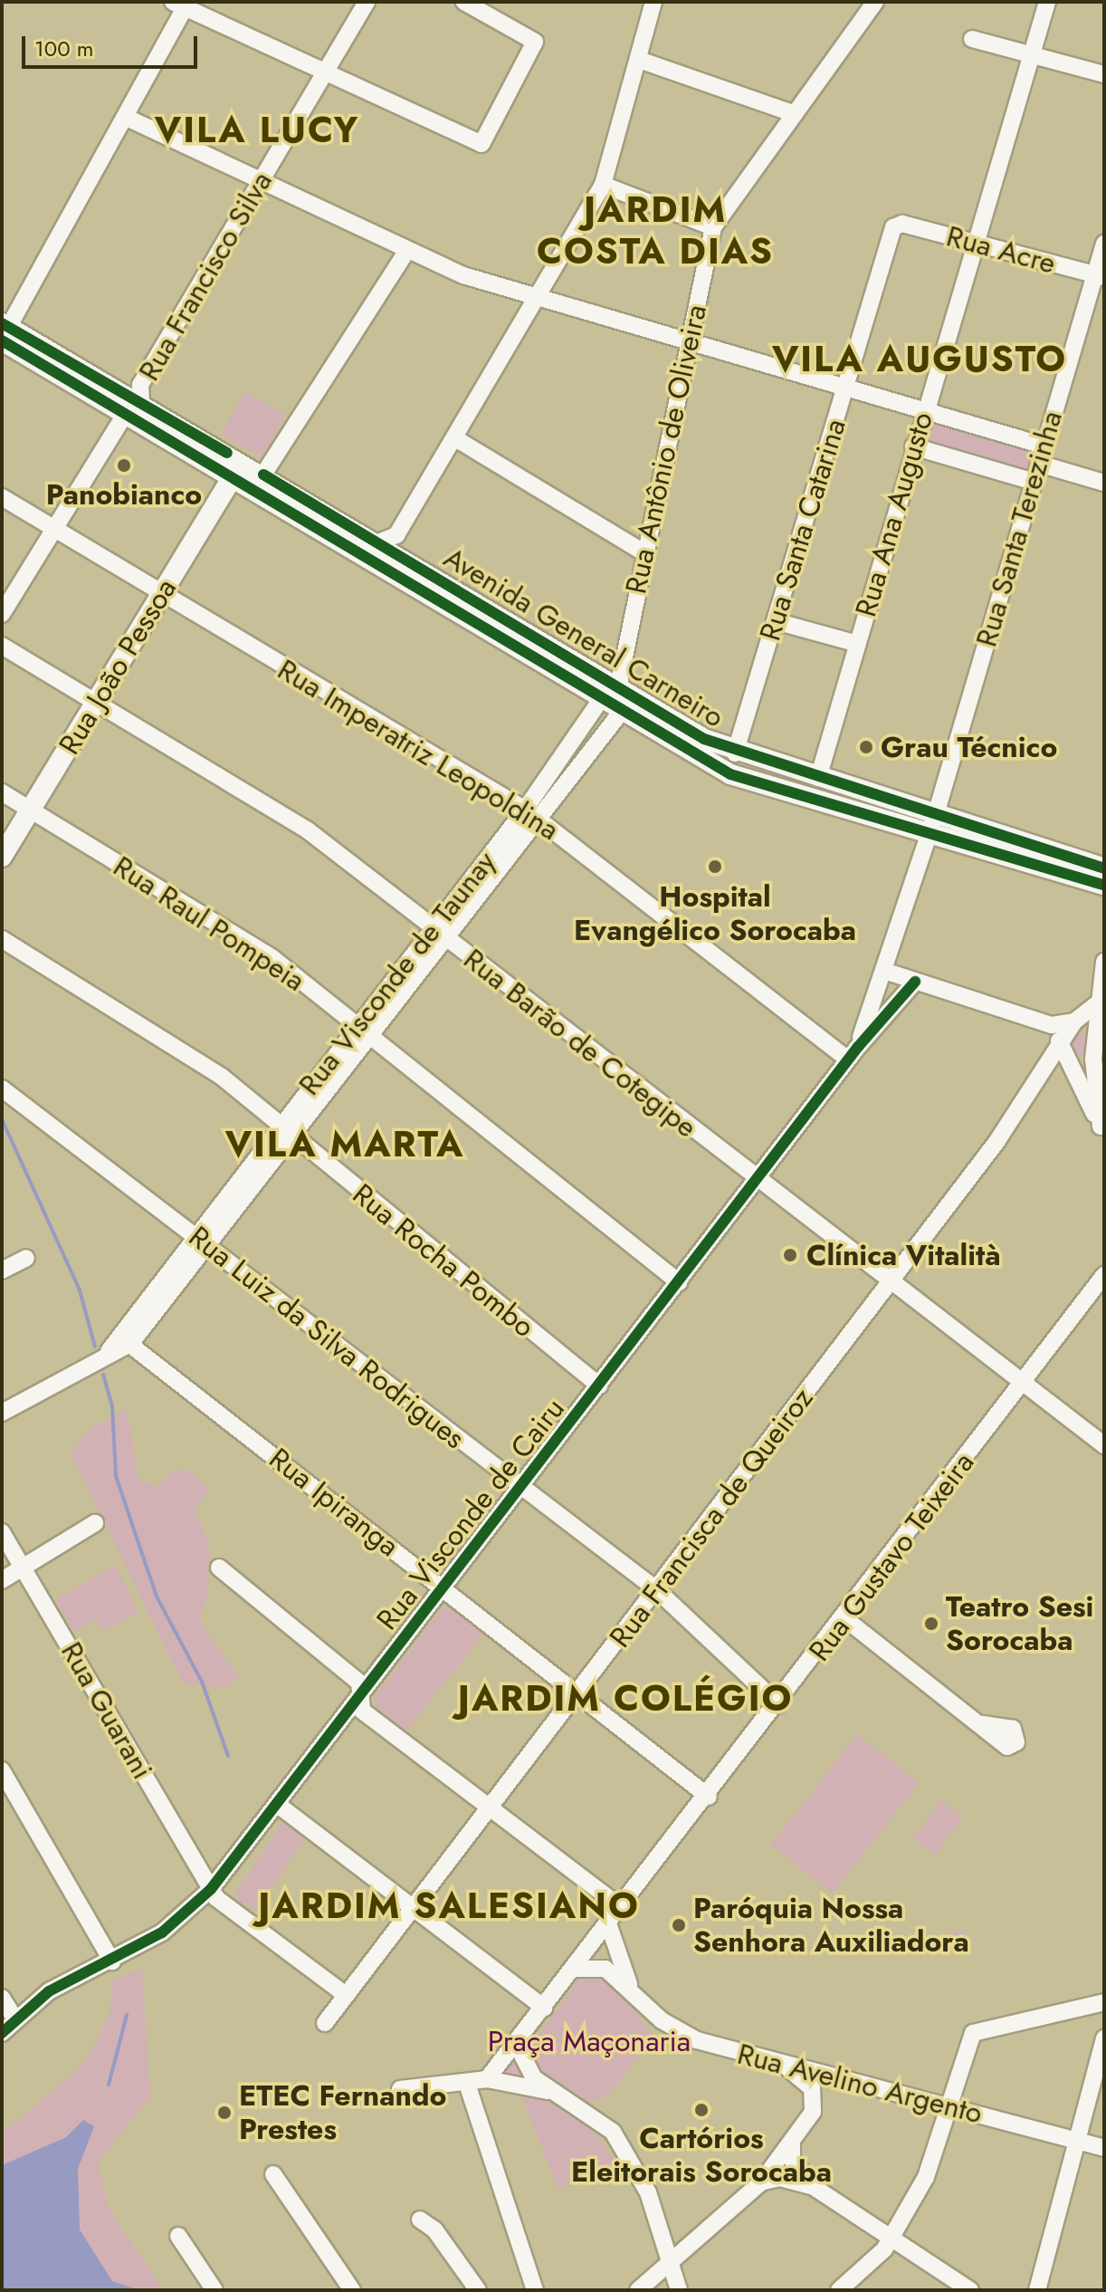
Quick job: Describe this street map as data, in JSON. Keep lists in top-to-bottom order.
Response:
{
  "streets": {
    "main road": ["Avenida General Carneiro", "Rua João Pessoa"],
    "street": [
      "Rua Acre",
      "Rua Francisco Silva",
      "Rua Antônio de Oliveira",
      "Rua Ana Augusto",
      "Rua Santa Terezinha",
      "Rua Santa Catarina",
      "Rua Imperatriz Leopoldina",
      "Rua Raul Pompeia",
      "Rua Visconde de Taunay",
      "Rua Barão de Cotegipe",
      "Rua Rocha Pombo",
      "Rua Luiz da Silva Rodrigues",
      "Rua Ipiranga",
      "Rua Visconde de Cairu",
      "Rua Francisca de Queiroz",
      "Rua Gustavo Teixeira",
      "Rua Guarani",
      "Rua Avelino Argento"
    ]
  },
  "crossings": [
    ["Rua Acre", "Rua Ana Augusto"],
    ["Rua Acre", "Rua Santa Terezinha"],
    ["Rua Acre", "Rua Santa Catarina"],
    ["Rua Francisco Silva", "Avenida General Carneiro"],
    ["Rua Francisco Silva", "Rua Imperatriz Leopoldina"],
    ["Rua Antônio de Oliveira", "Avenida General Carneiro"],
    ["Rua Ana Augusto", "Avenida General Carneiro"],
    ["Rua Santa Terezinha", "Avenida General Carneiro"],
    ["Rua Santa Catarina", "Avenida General Carneiro"],
    ["Avenida General Carneiro", "Rua João Pessoa"],
    ["Avenida General Carneiro", "Rua Visconde de Taunay"],
    ["Avenida General Carneiro", "Rua Visconde de Cairu"],
    ["Rua João Pessoa", "Rua Imperatriz Leopoldina"],
    ["Rua João Pessoa", "Rua Raul Pompeia"],
    ["Rua João Pessoa", "Rua Barão de Cotegipe"],
    ["Rua Imperatriz Leopoldina", "Rua Visconde de Taunay"],
    ["Rua Imperatriz Leopoldina", "Rua Visconde de Cairu"],
    ["Rua Raul Pompeia", "Rua Visconde de Taunay"],
    ["Rua Raul Pompeia", "Rua Visconde de Cairu"],
    ["Rua Visconde de Taunay", "Rua Barão de Cotegipe"],
    ["Rua Visconde de Taunay", "Rua Rocha Pombo"],
    ["Rua Visconde de Taunay", "Rua Luiz da Silva Rodrigues"],
    ["Rua Visconde de Taunay", "Rua Ipiranga"],
    ["Rua Barão de Cotegipe", "Rua Visconde de Cairu"],
    ["Rua Barão de Cotegipe", "Rua Francisca de Queiroz"],
    ["Rua Barão de Cotegipe", "Rua Gustavo Teixeira"],
    ["Rua Rocha Pombo", "Rua Visconde de Cairu"],
    ["Rua Luiz da Silva Rodrigues", "Rua Visconde de Cairu"],
    ["Rua Luiz da Silva Rodrigues", "Rua Francisca de Queiroz"],
    ["Rua Luiz da Silva Rodrigues", "Rua Gustavo Teixeira"],
    ["Rua Ipiranga", "Rua Visconde de Cairu"],
    ["Rua Ipiranga", "Rua Francisca de Queiroz"],
    ["Rua Ipiranga", "Rua Gustavo Teixeira"],
    ["Rua Visconde de Cairu", "Rua Guarani"],
    ["Rua Gustavo Teixeira", "Rua Avelino Argento"]
  ],
  "districts": [
    "VILA LUCY",
    "JARDIM COSTA DIAS",
    "VILA AUGUSTO",
    "VILA MARTA",
    "JARDIM COLÉGIO",
    "JARDIM SALESIANO"
  ],
  "parks": ["Praça Maçonaria"],
  "places": [
    "Panobianco",
    "Grau Técnico",
    "Hospital Evangélico Sorocaba",
    "Clínica Vitalità",
    "Teatro Sesi Sorocaba",
    "Paróquia Nossa Senhora Auxiliadora",
    "Cartórios Eleitorais Sorocaba",
    "ETEC Fernando Prestes"
  ],
  "scale_bar": "100 m"
}
